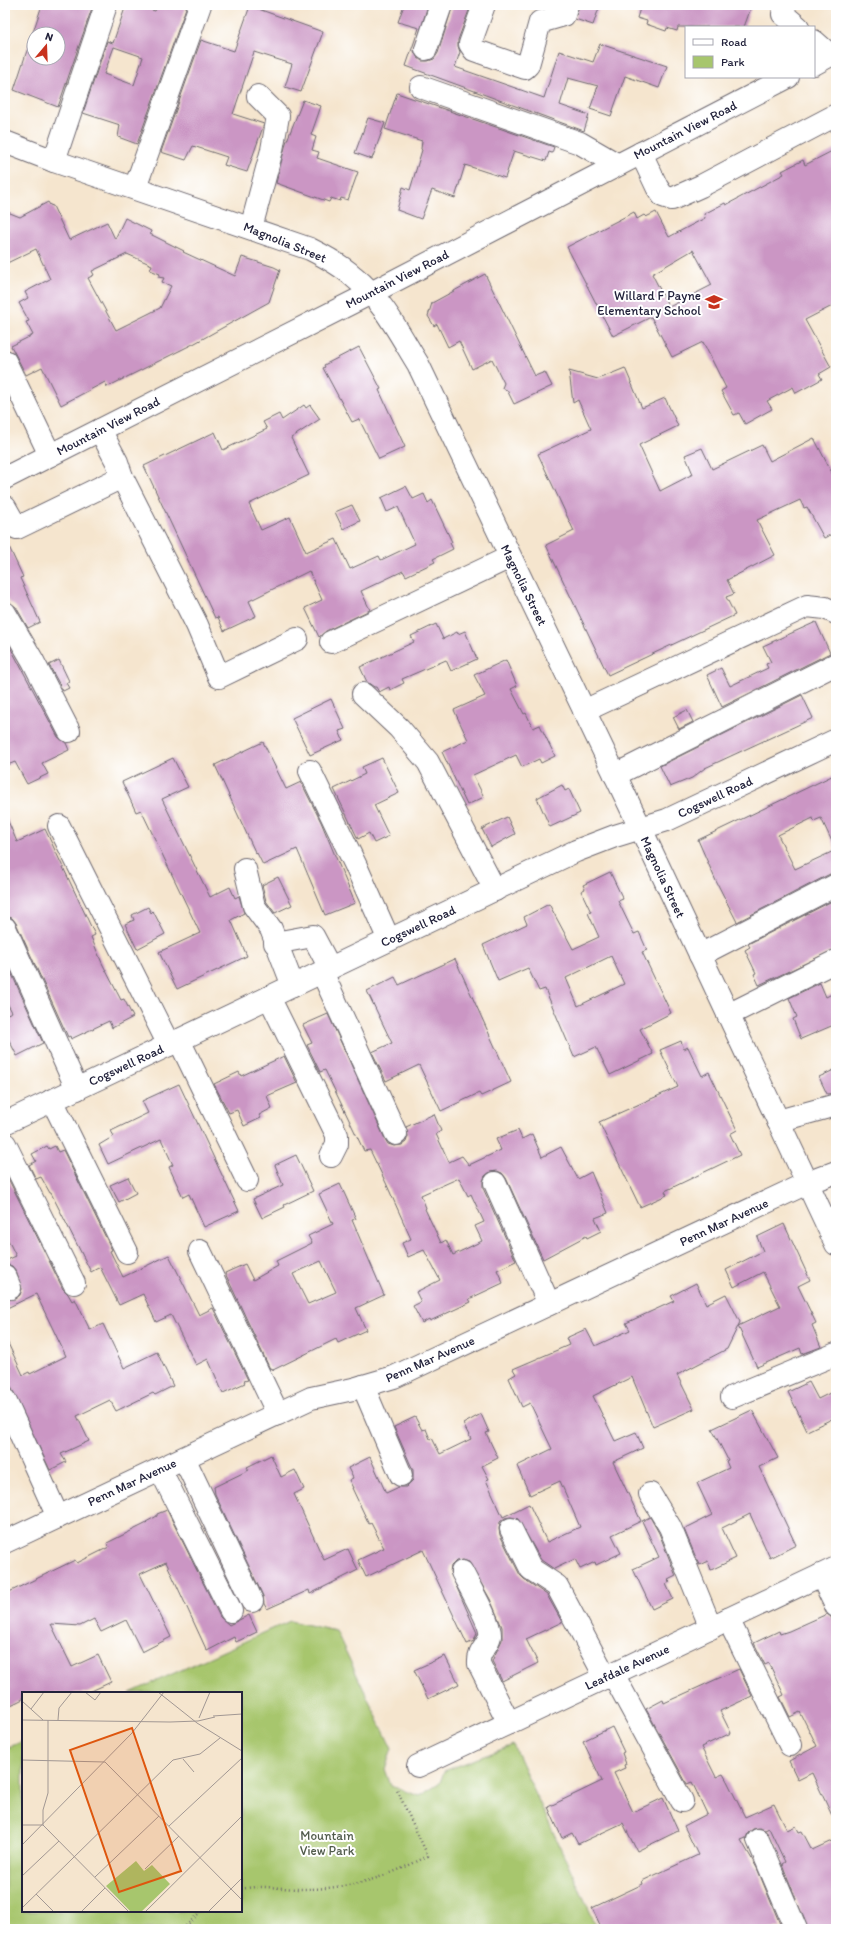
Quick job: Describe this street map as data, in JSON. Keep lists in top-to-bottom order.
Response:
{
  "streets": {
    "street": [
      "Mountain View Road",
      "Magnolia Street",
      "Cogswell Road",
      "Penn Mar Avenue",
      "Leafdale Avenue"
    ]
  },
  "crossings": [
    ["Mountain View Road", "Magnolia Street"],
    ["Magnolia Street", "Cogswell Road"],
    ["Magnolia Street", "Penn Mar Avenue"]
  ],
  "parks": ["Mountain View Park"],
  "places": {
    "school or university": ["Willard F Payne Elementary School"]
  },
  "legend": ["Road", "Park"],
  "north": "top"
}
